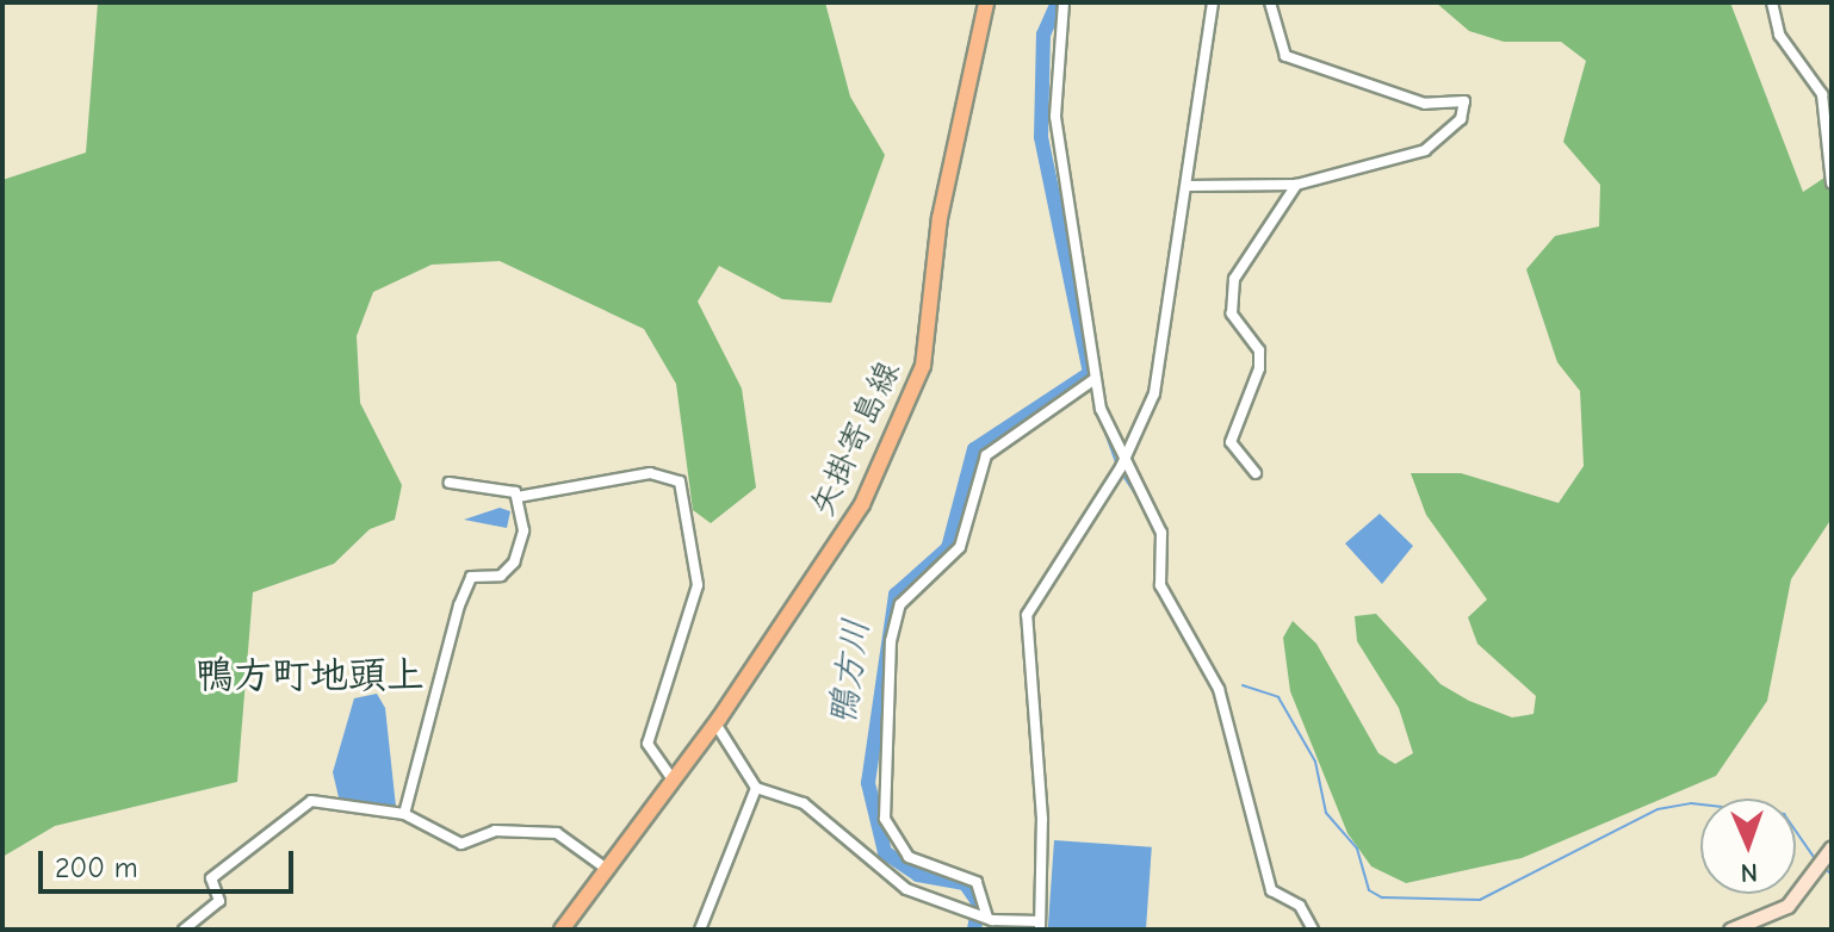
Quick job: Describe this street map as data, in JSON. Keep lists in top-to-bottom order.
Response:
{
  "streets": {
    "main road": ["矢掛寄島線"]
  },
  "districts": ["鴨方町地頭上"],
  "water": ["鴨方川"],
  "scale_bar": "200 m",
  "north": "bottom"
}
